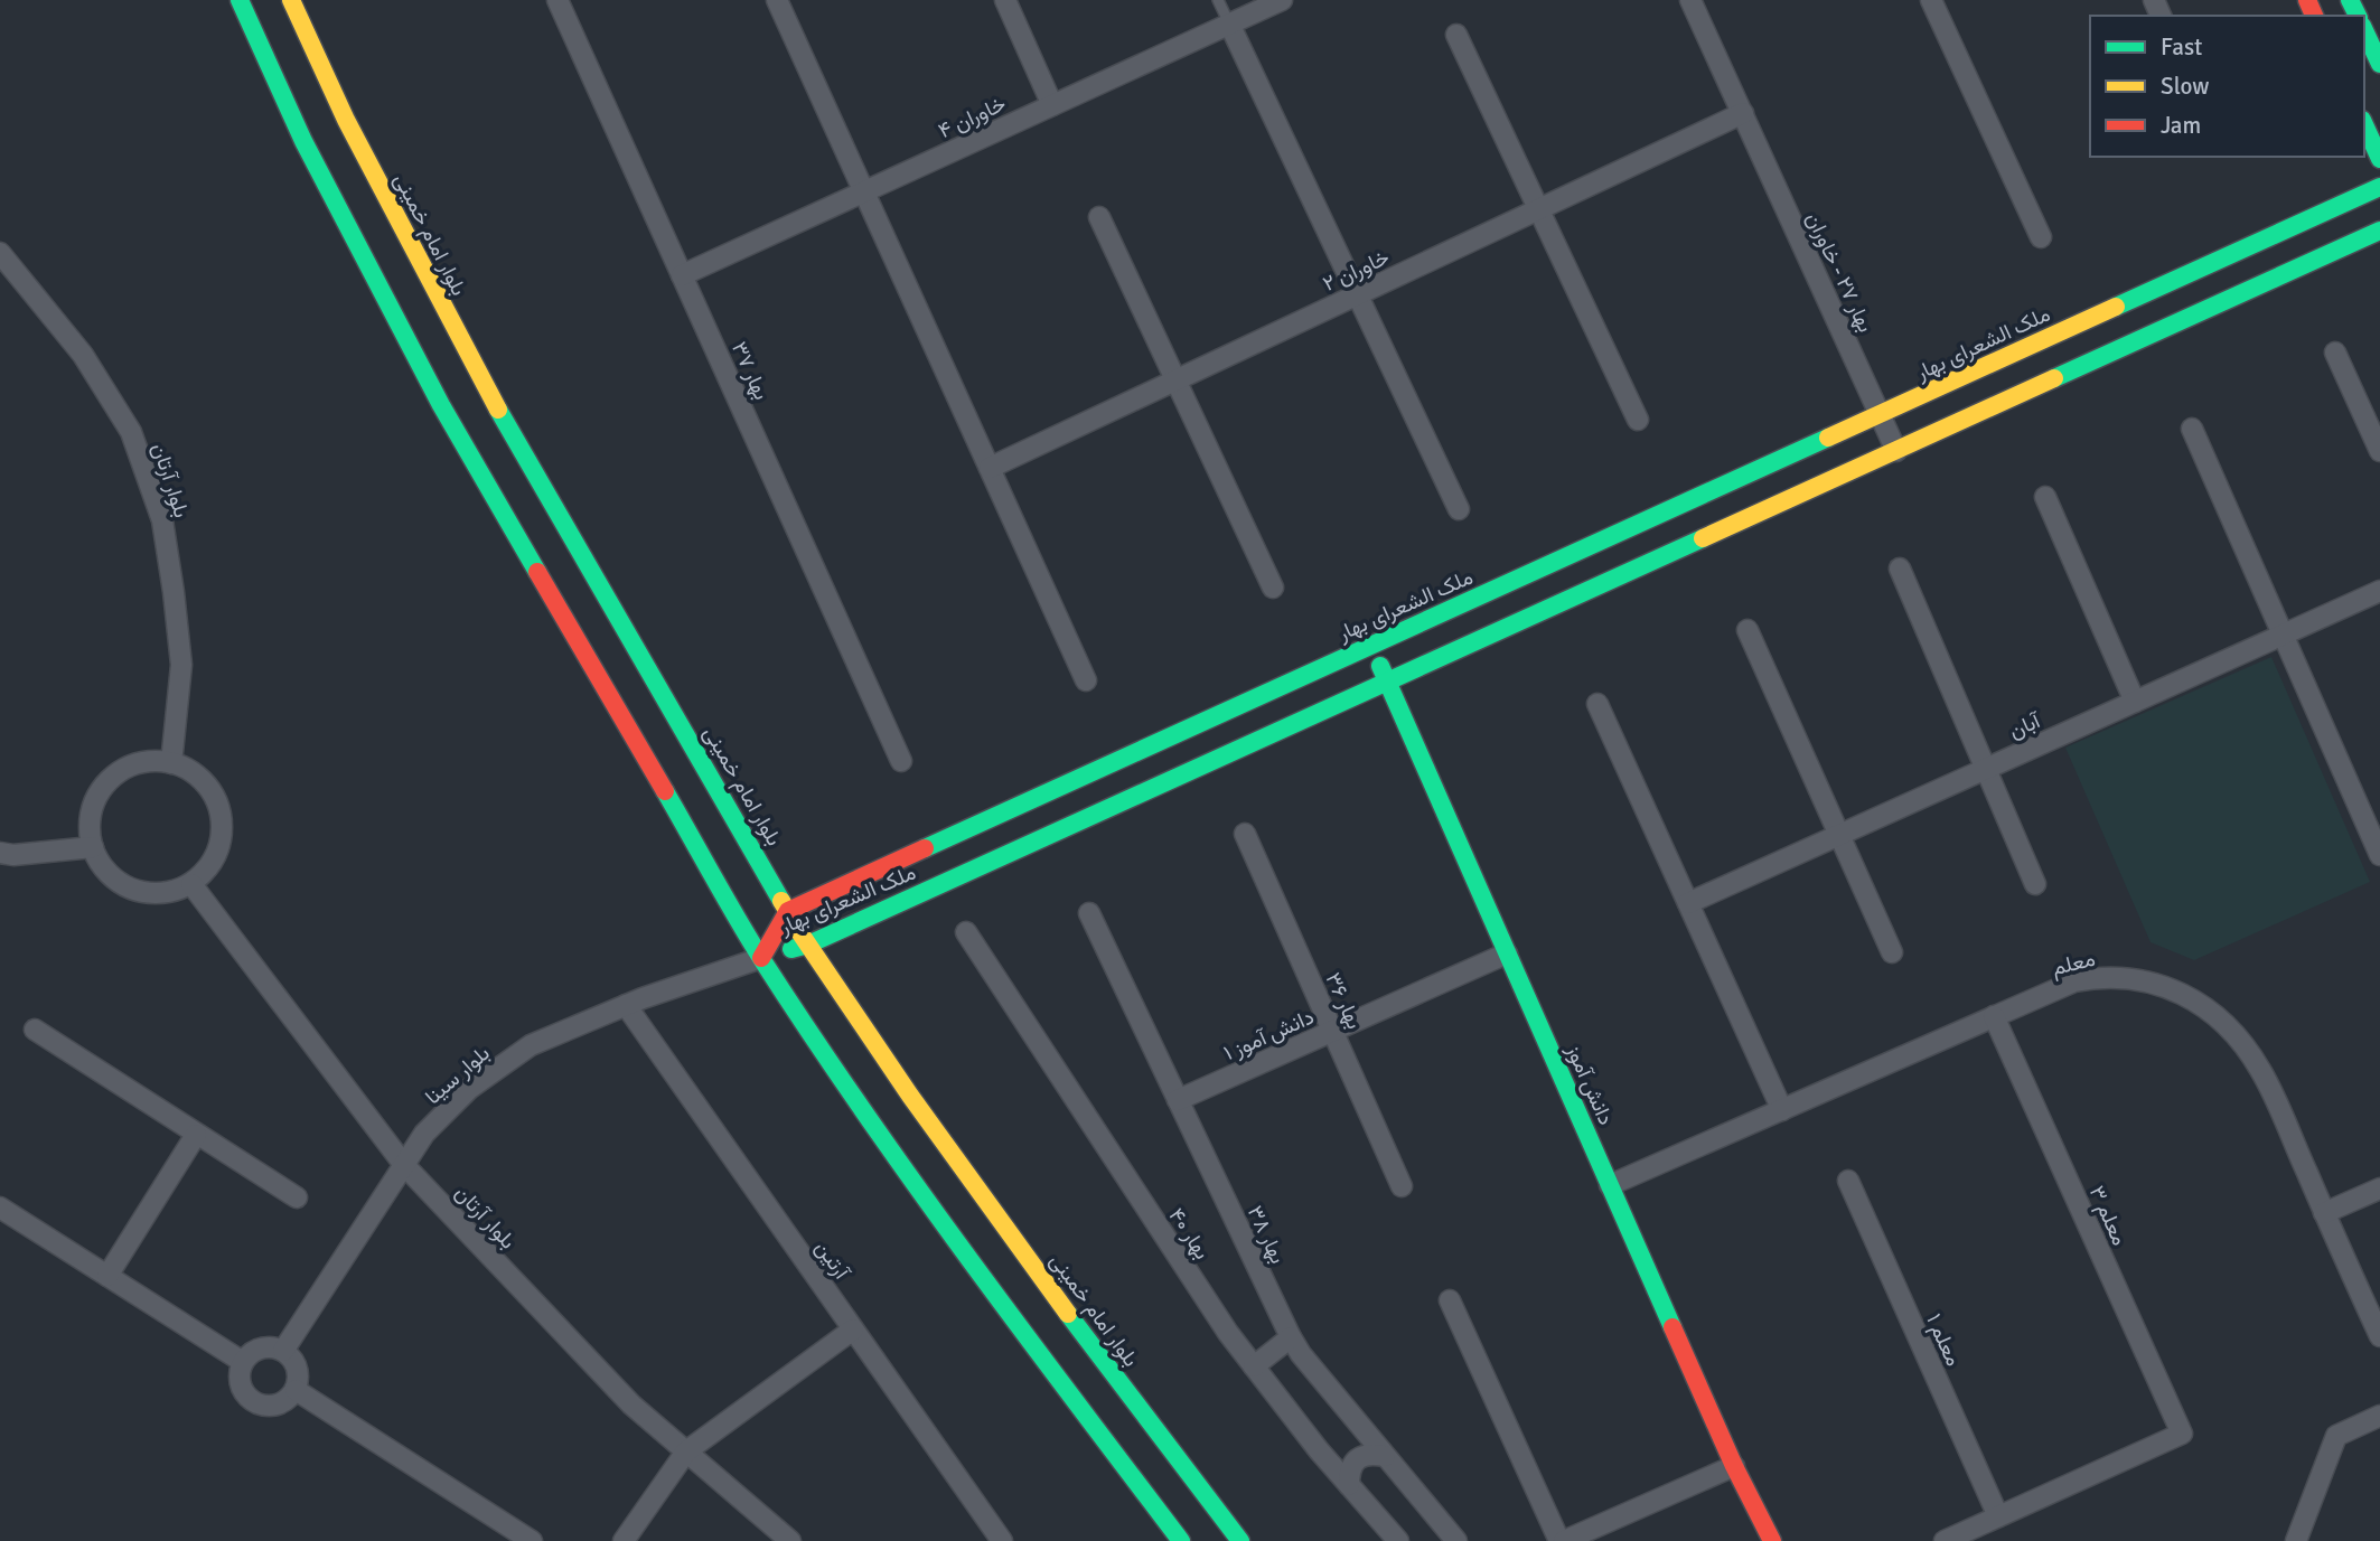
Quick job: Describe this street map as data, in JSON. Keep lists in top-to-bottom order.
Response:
{
  "streets": {
    "street": [
      "خاوران ۴",
      "بلوار امام خمینی",
      "خاوران ۲",
      "بهار ۲۷ - خاوران",
      "ملک الشعرای بهار",
      "بهار ۳۷",
      "بلوار آرتان",
      "آبان",
      "معلم",
      "بهار ۳۶",
      "دانش آموز ۱",
      "بلوار سینا",
      "دانش آموز",
      "معلم ۳",
      "بهار ۴۰",
      "بهار ۳۸",
      "آرتین",
      "معلم ۱"
    ]
  },
  "crossings": [
    ["خاوران ۴", "بهار ۳۷"],
    ["بلوار امام خمینی", "ملک الشعرای بهار"],
    ["خاوران ۲", "بهار ۲۷ - خاوران"],
    ["بهار ۲۷ - خاوران", "ملک الشعرای بهار"],
    ["ملک الشعرای بهار", "بلوار سینا"],
    ["ملک الشعرای بهار", "دانش آموز"],
    ["بلوار آرتان", "بلوار سینا"],
    ["معلم", "دانش آموز"],
    ["معلم", "معلم ۳"],
    ["بهار ۳۶", "دانش آموز ۱"],
    ["دانش آموز ۱", "دانش آموز"],
    ["دانش آموز ۱", "بهار ۳۸"],
    ["بلوار سینا", "آرتین"],
    ["معلم ۳", "معلم ۱"]
  ],
  "legend": ["Fast", "Slow", "Jam"]
}
